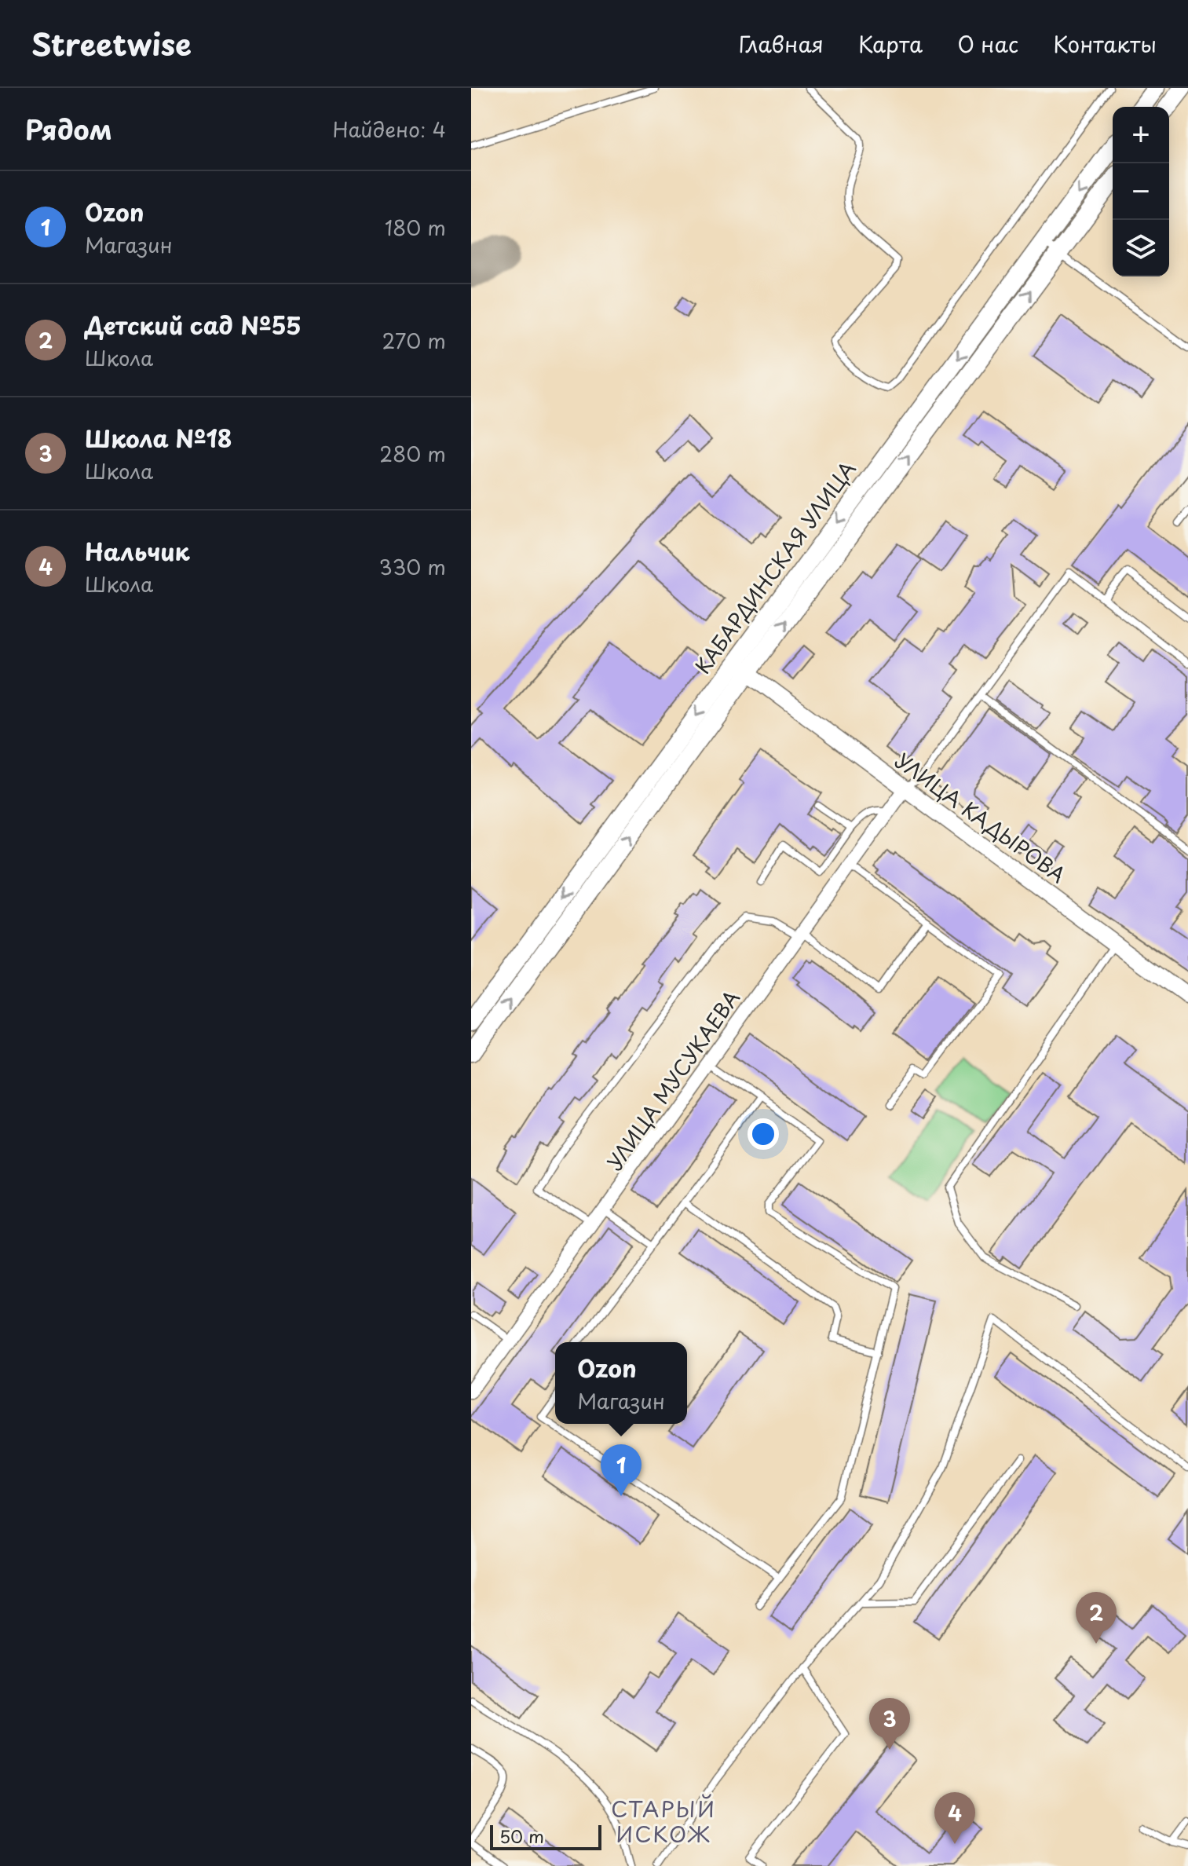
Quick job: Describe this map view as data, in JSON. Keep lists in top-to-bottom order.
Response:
{
  "streets": {
    "main road": ["КАБАРДИНСКАЯ УЛИЦА"],
    "street": ["УЛИЦА КАДЫРОВА", "УЛИЦА МУСУКАЕВА"]
  },
  "crossings": [
    ["КАБАРДИНСКАЯ УЛИЦА", "УЛИЦА КАДЫРОВА"],
    ["УЛИЦА КАДЫРОВА", "УЛИЦА МУСУКАЕВА"]
  ],
  "districts": ["СТАРЫЙ ИСКОЖ"],
  "scale_bar": "50 m",
  "page": {
    "header": "Streetwise",
    "nav": [
      "Главная",
      "Карта",
      "О нас",
      "Контакты"
    ],
    "heading": ["Рядом", "Найдено: 4"],
    "map_buttons": ["+", "−"],
    "list": [
      {
        "mark": "1",
        "name": "Ozon",
        "note": "Магазин",
        "value": "180 m"
      },
      {
        "mark": "2",
        "name": "Детский сад №55",
        "note": "Школа",
        "value": "270 m"
      },
      {
        "mark": "3",
        "name": "Школа №18",
        "note": "Школа",
        "value": "280 m"
      },
      {
        "mark": "4",
        "name": "Нальчик",
        "note": "Школа",
        "value": "330 m"
      }
    ],
    "popup": ["Ozon", "Магазин"],
    "pins": [
      "1",
      "2",
      "3",
      "4"
    ],
    "scale": "50 m"
  }
}
